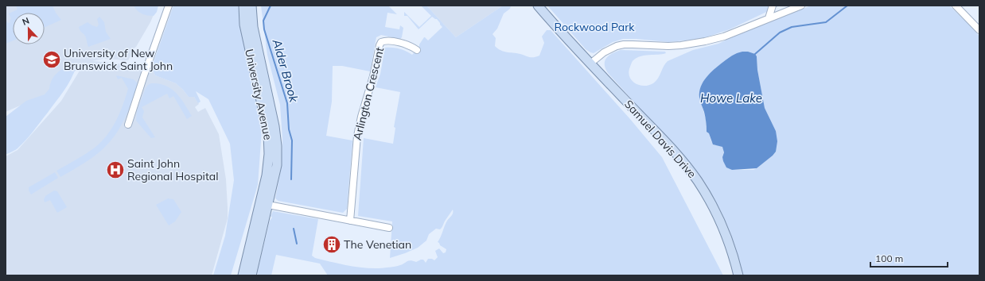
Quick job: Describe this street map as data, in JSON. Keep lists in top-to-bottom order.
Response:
{
  "streets": {
    "main road": ["University Avenue", "Samuel Davis Drive"],
    "street": ["Arlington Crescent"]
  },
  "water": ["Alder Brook", "Howe Lake"],
  "parks": ["Rockwood Park"],
  "places": {
    "school or university": ["University of New Brunswick Saint John"],
    "hospital": ["Saint John Regional Hospital"],
    "building": ["The Venetian"]
  },
  "scale_bar": "100 m",
  "north": "top"
}
